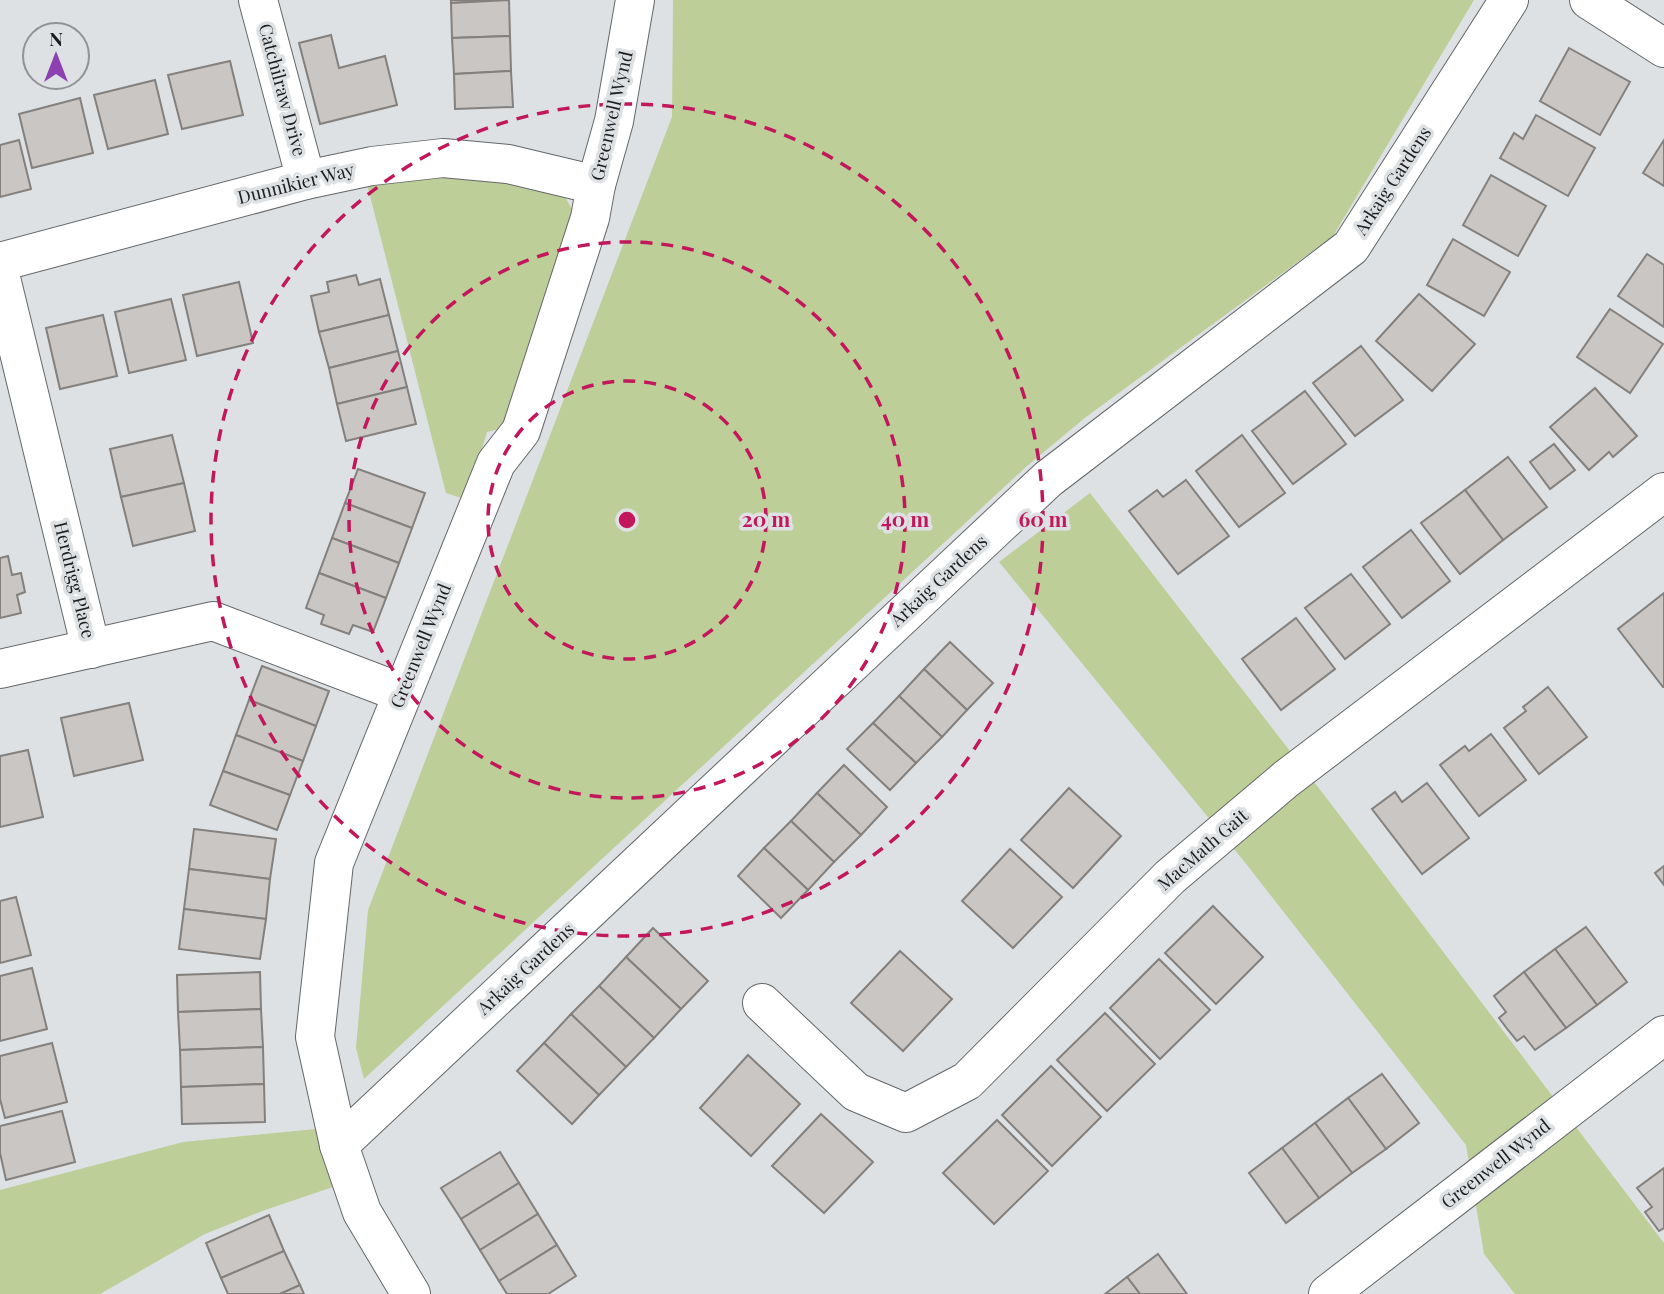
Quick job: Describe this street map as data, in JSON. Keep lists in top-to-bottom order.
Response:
{
  "streets": {
    "street": [
      "Catchilraw Drive",
      "Greenwell Wynd",
      "Arkaig Gardens",
      "Dunnikier Way",
      "Herdrigg Place",
      "MacMath Gait"
    ]
  },
  "crossings": [
    ["Catchilraw Drive", "Dunnikier Way"],
    ["Greenwell Wynd", "Arkaig Gardens"],
    ["Greenwell Wynd", "Dunnikier Way"],
    ["Greenwell Wynd", "Herdrigg Place"]
  ],
  "north": "top",
  "rings": ["20 m", "40 m", "60 m"]
}
